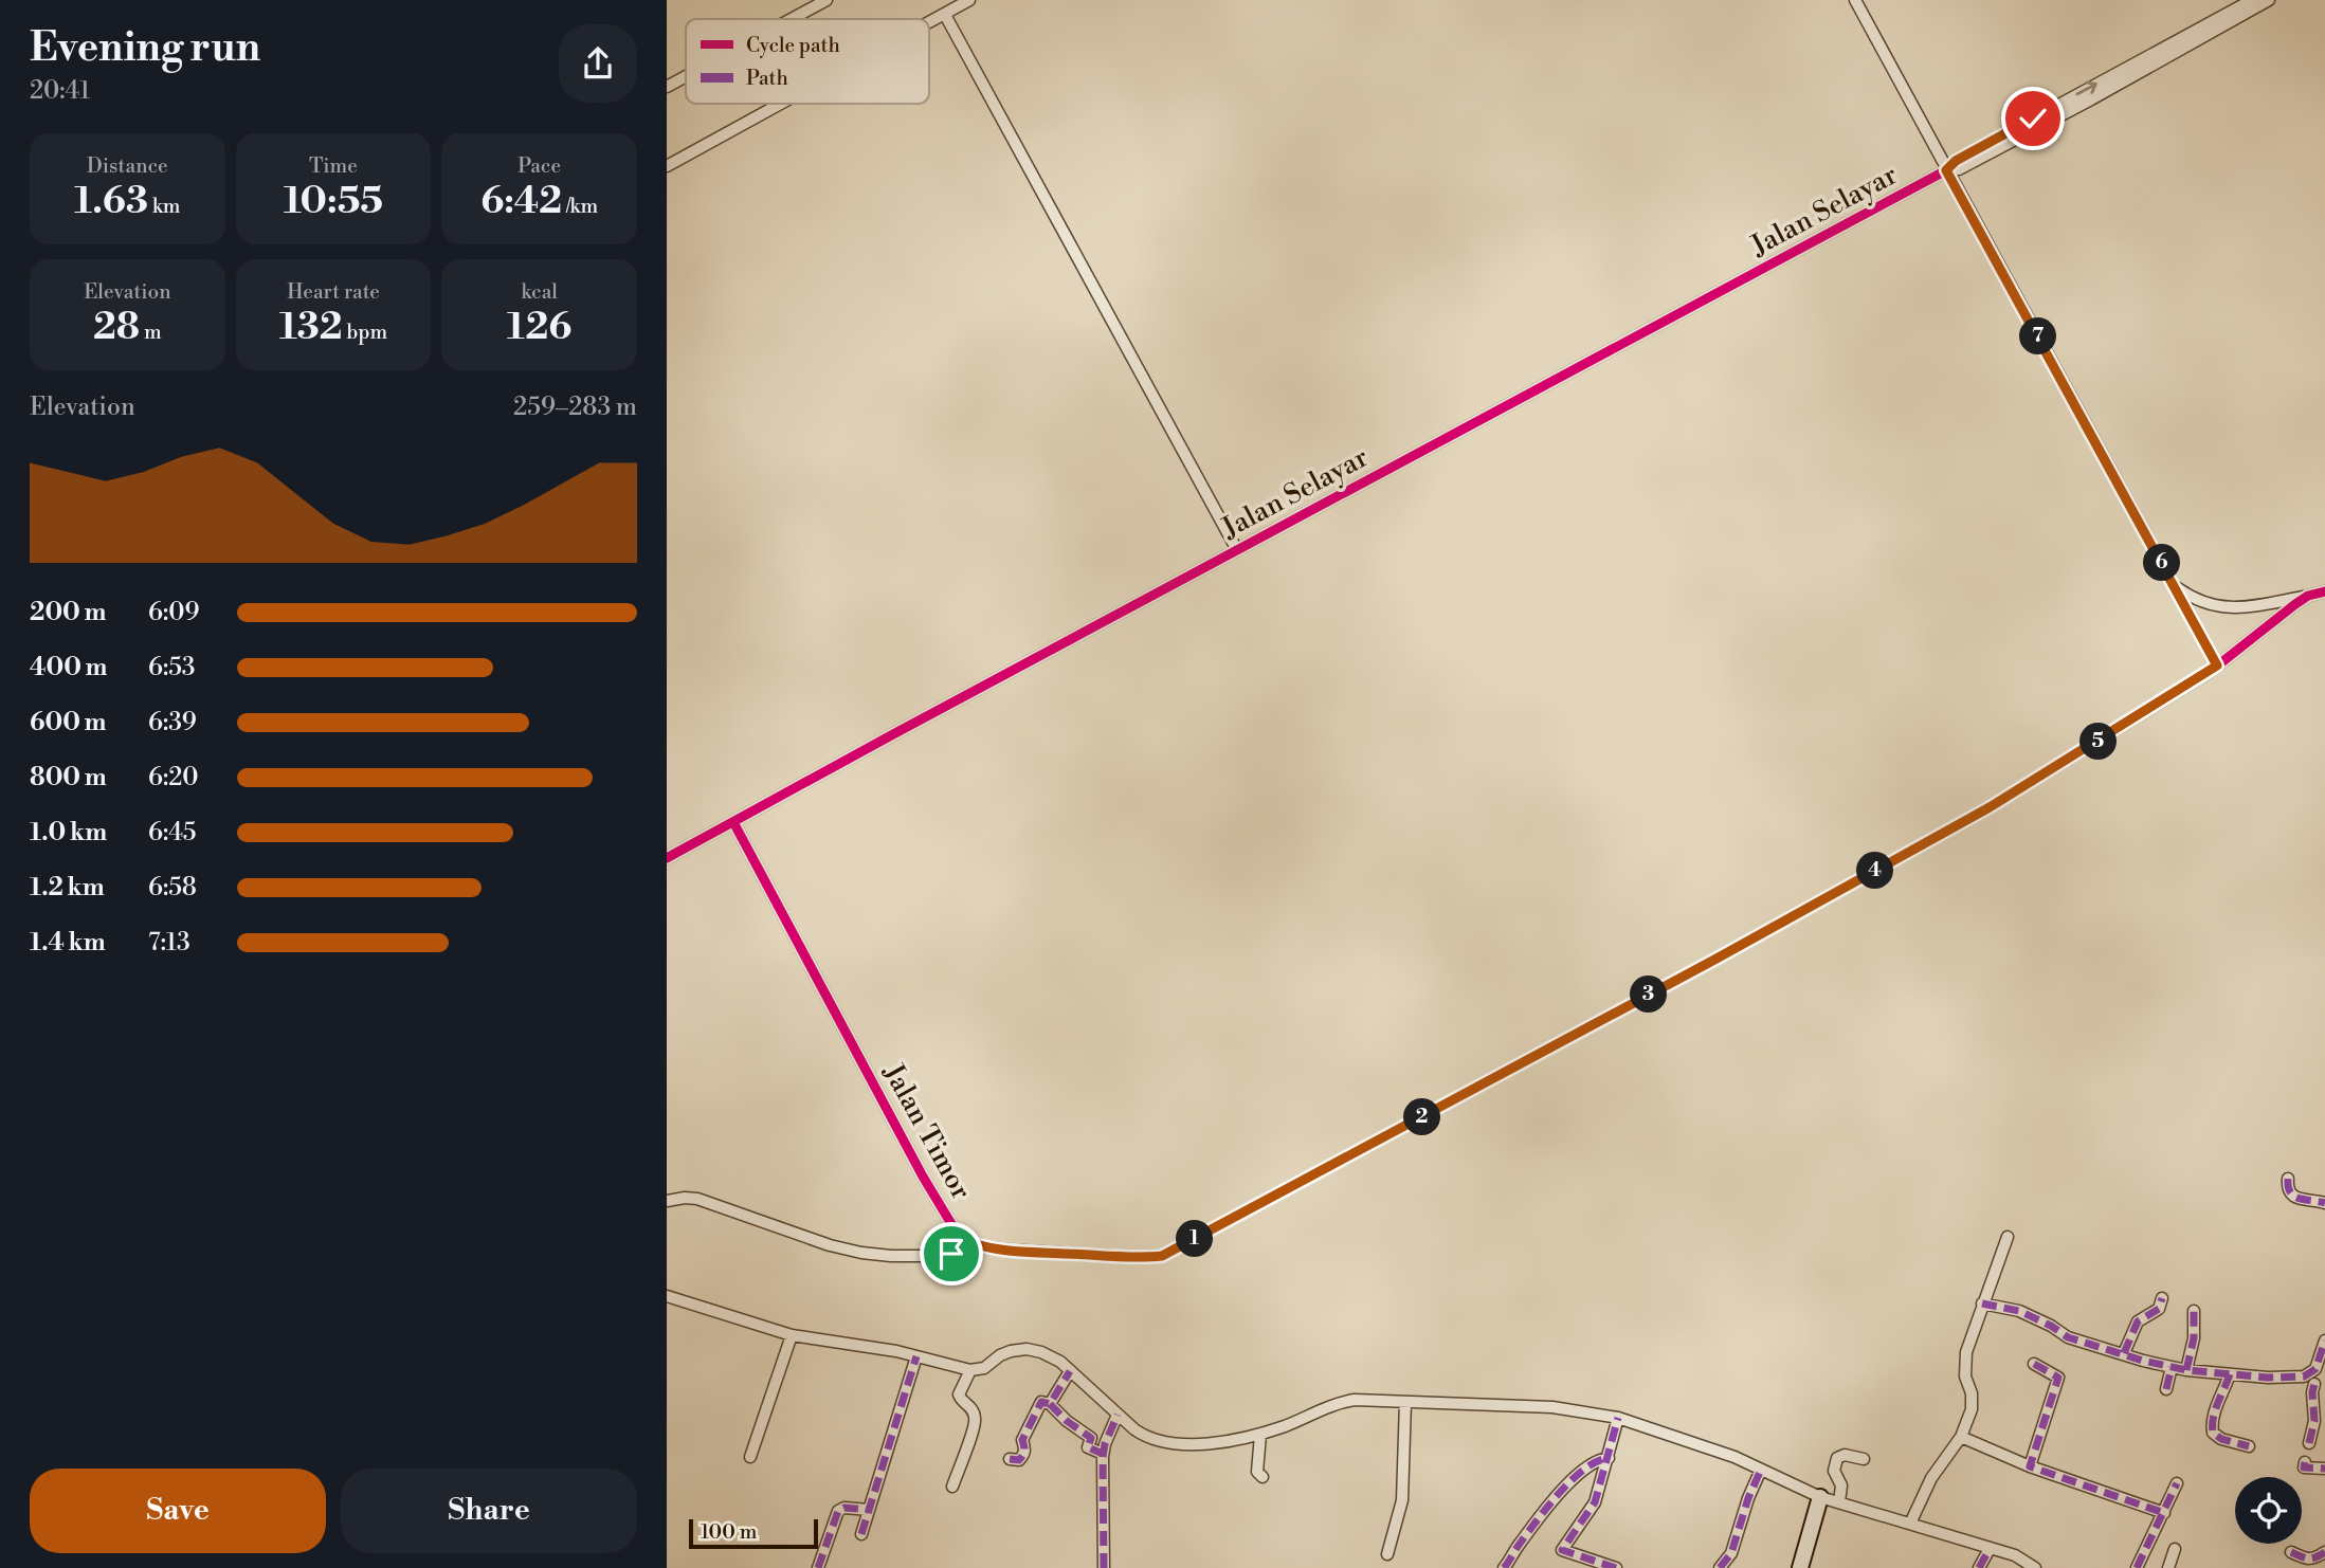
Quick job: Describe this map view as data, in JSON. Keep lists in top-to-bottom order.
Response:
{
  "streets": {
    "street": ["Jalan Selayar", "Jalan Timor"]
  },
  "crossings": [
    ["Jalan Selayar", "Jalan Timor"]
  ],
  "legend": ["Cycle path", "Path"],
  "scale_bar": "100 m",
  "page": {
    "heading": ["Evening run", "20:41"],
    "stats": [
      ["Distance", "1.63 km"],
      ["Time", "10:55"],
      ["Pace", "6:42 /km"],
      ["Elevation", "28 m"],
      ["Heart rate", "132 bpm"],
      ["kcal", "126"]
    ],
    "pins": [
      "7",
      "6",
      "5",
      "4",
      "3",
      "2",
      "1"
    ],
    "chart": ["Elevation", "259–283 m"],
    "list": [
      {
        "name": "200 m",
        "note": "6:09"
      },
      {
        "name": "400 m",
        "note": "6:53"
      },
      {
        "name": "600 m",
        "note": "6:39"
      },
      {
        "name": "800 m",
        "note": "6:20"
      },
      {
        "name": "1.0 km",
        "note": "6:45"
      },
      {
        "name": "1.2 km",
        "note": "6:58"
      },
      {
        "name": "1.4 km",
        "note": "7:13"
      }
    ],
    "buttons": ["Save", "Share"],
    "scale": "100 m"
  }
}
